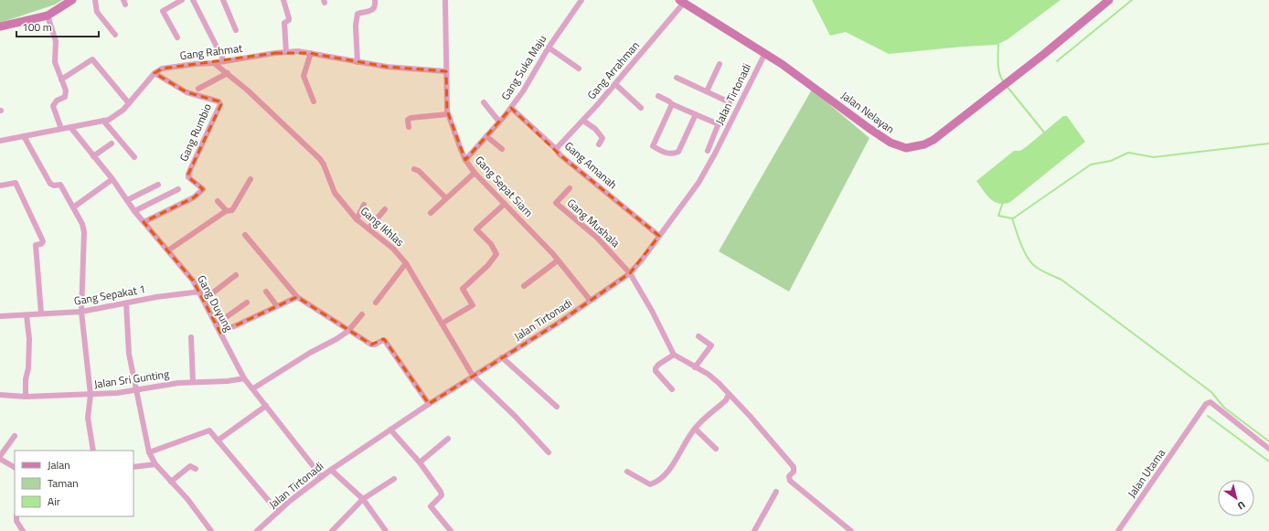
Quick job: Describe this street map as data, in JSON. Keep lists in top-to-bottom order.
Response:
{
  "streets": {
    "main road": ["Jalan Nelayan"],
    "street": [
      "Gang Rahmat",
      "Gang Suka Maju",
      "Gang Arrahman",
      "Jalan Tirtonadi",
      "Gang Rumbio",
      "Gang Amanah",
      "Gang Sepat Siam",
      "Gang Mushala",
      "Gang Ikhlas",
      "Gang Sepakat 1",
      "Gang Duyung",
      "Jalan Sri Gunting",
      "Jalan Utama"
    ]
  },
  "crossings": [
    ["Gang Rahmat", "Gang Rumbio"],
    ["Gang Rahmat", "Gang Sepat Siam"],
    ["Gang Rahmat", "Gang Ikhlas"],
    ["Gang Suka Maju", "Gang Amanah"],
    ["Gang Suka Maju", "Gang Sepat Siam"],
    ["Gang Arrahman", "Jalan Nelayan"],
    ["Gang Arrahman", "Gang Amanah"],
    ["Jalan Tirtonadi", "Jalan Nelayan"],
    ["Jalan Tirtonadi", "Gang Amanah"],
    ["Jalan Tirtonadi", "Gang Sepat Siam"],
    ["Jalan Tirtonadi", "Gang Mushala"],
    ["Jalan Tirtonadi", "Gang Ikhlas"],
    ["Jalan Tirtonadi", "Gang Duyung"],
    ["Gang Rumbio", "Gang Duyung"],
    ["Gang Sepakat 1", "Gang Duyung"],
    ["Gang Duyung", "Jalan Sri Gunting"]
  ],
  "legend": ["Jalan", "Taman", "Air"],
  "scale_bar": "100 m",
  "north": "bottom right"
}
